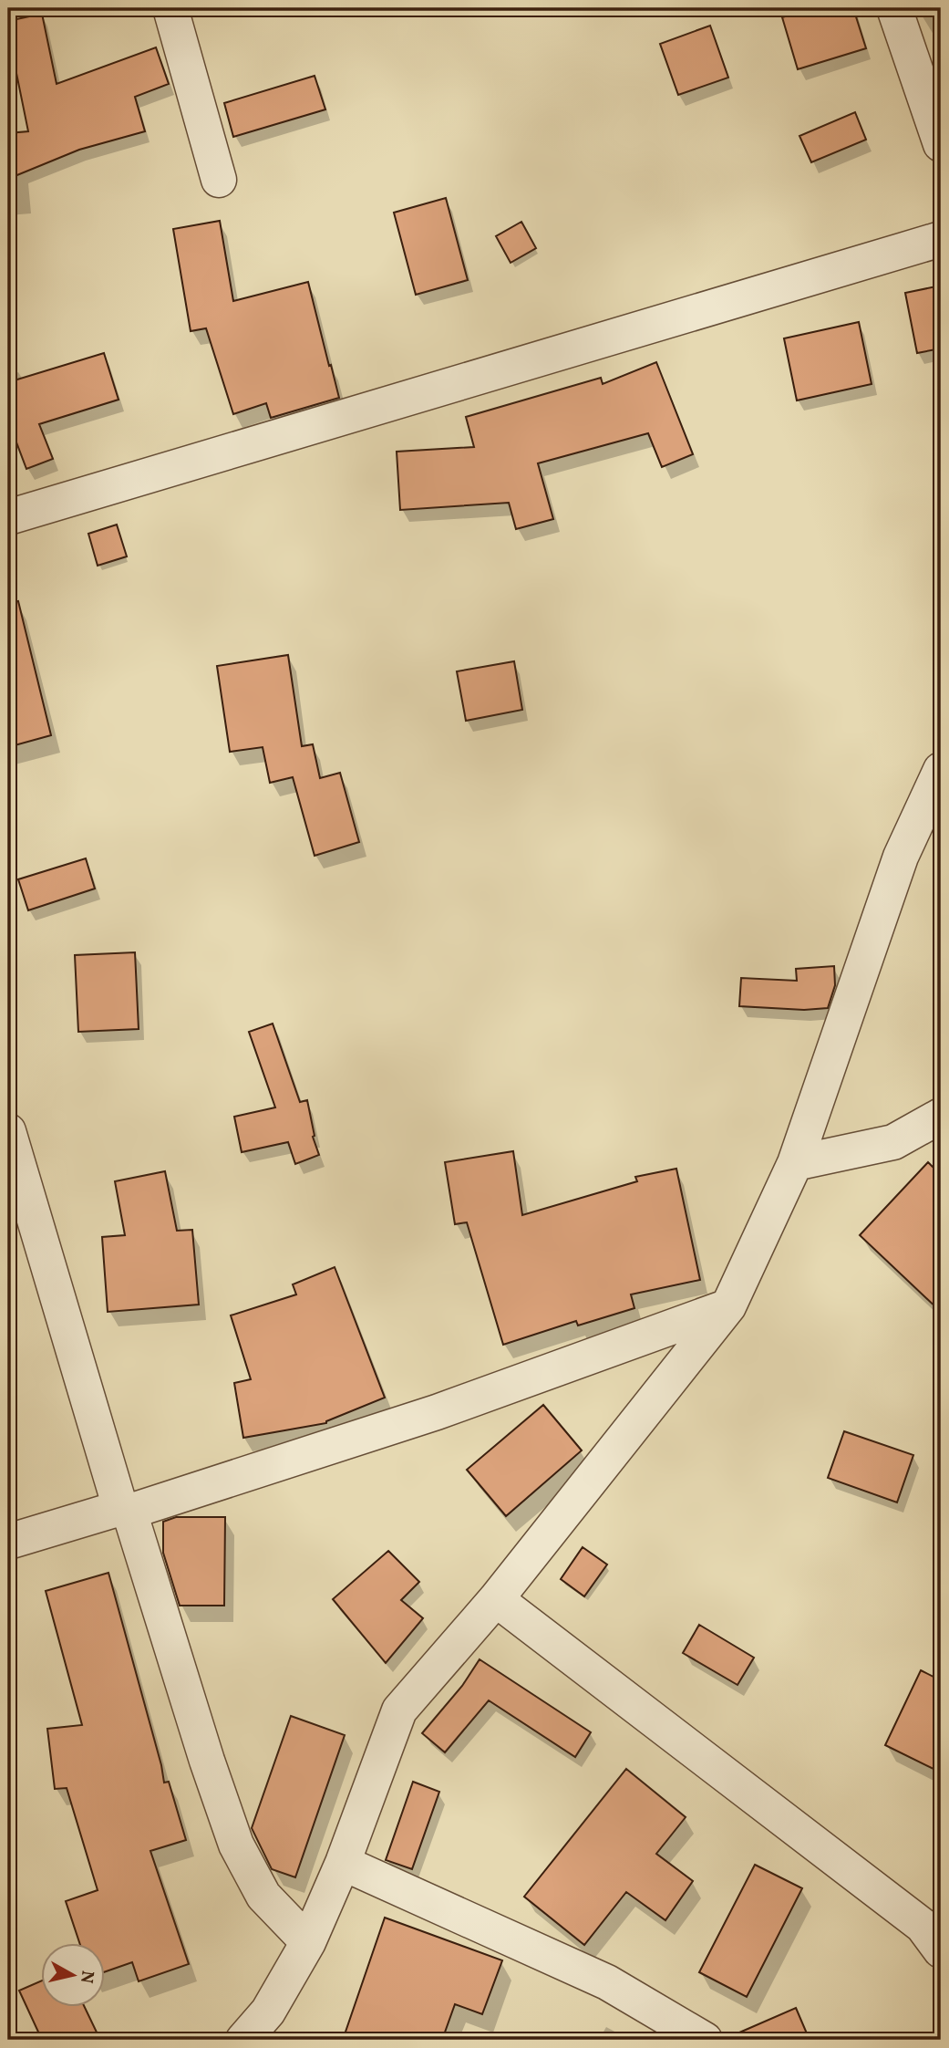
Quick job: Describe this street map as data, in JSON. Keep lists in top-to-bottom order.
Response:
{
  "north": "right"
}
